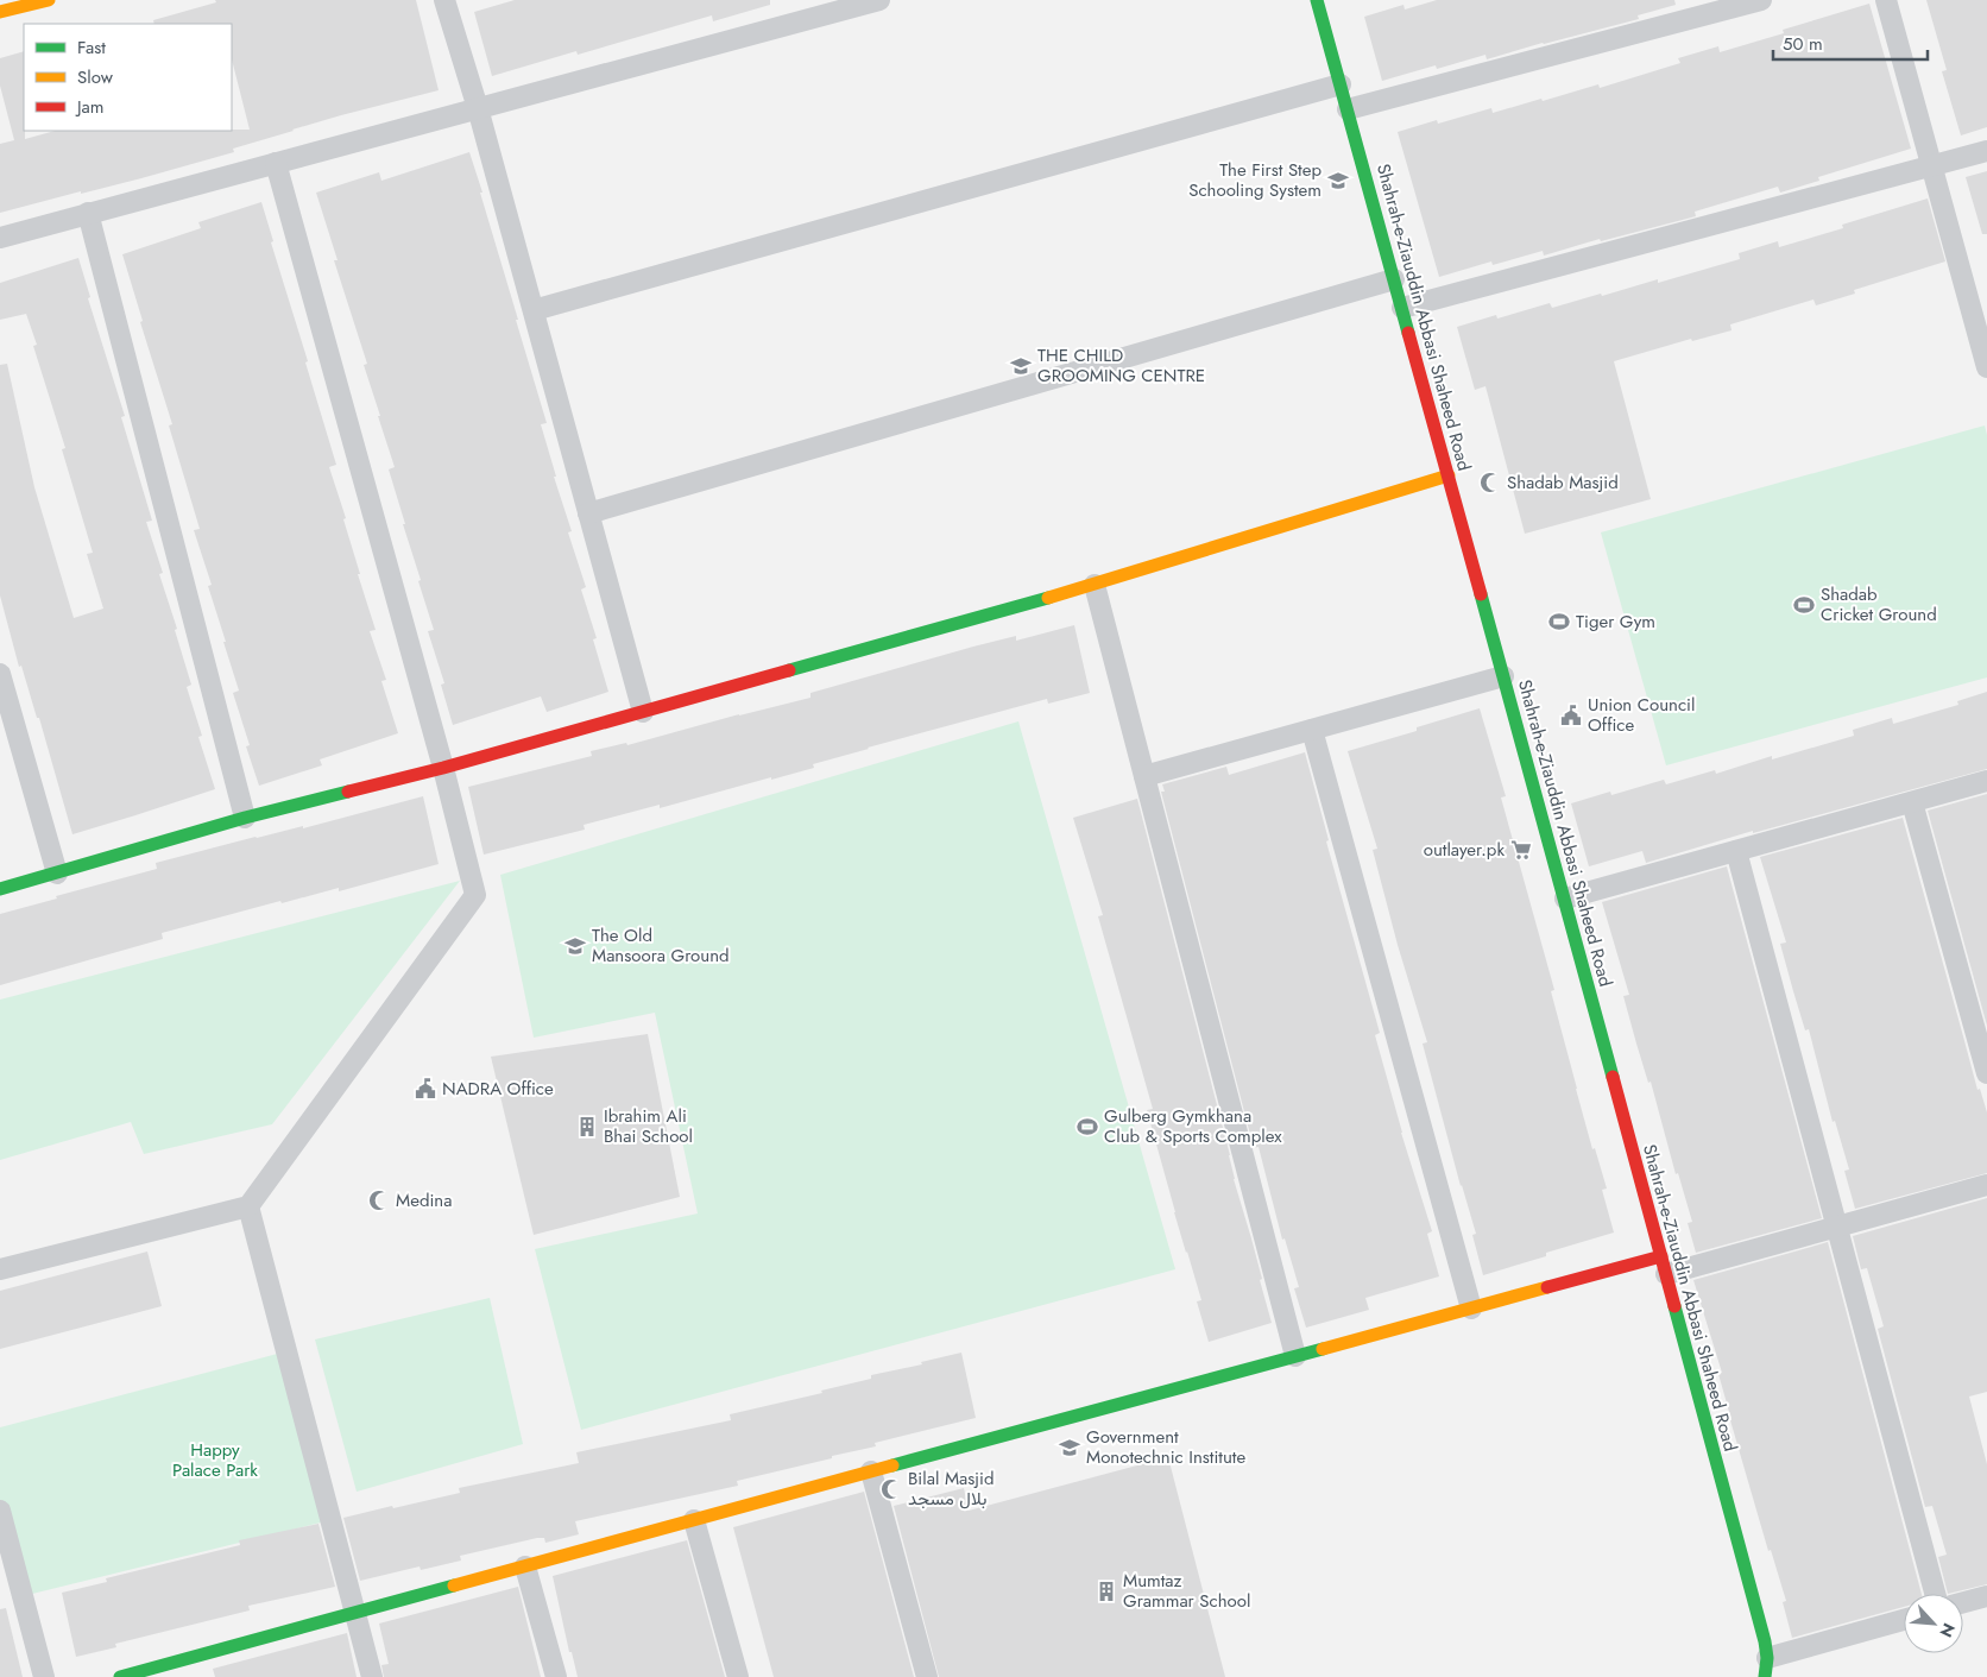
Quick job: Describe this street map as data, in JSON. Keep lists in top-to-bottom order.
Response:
{
  "streets": {
    "street": ["Shahrah-e-Ziauddin Abbasi Shaheed Road"]
  },
  "parks": ["Happy Palace Park"],
  "places": {
    "school or university": [
      "The First Step Schooling System",
      "THE CHILD GROOMING CENTRE",
      "The Old Mansoora Ground",
      "Government Monotechnic Institute"
    ],
    "mosque": ["Shadab Masjid", "Medina", "Bilal Masjid بلال مسجد"],
    "sports": ["Shadab Cricket Ground", "Tiger Gym", "Gulberg Gymkhana Club & Sports Complex"],
    "public building": ["Union Council Office", "NADRA Office"],
    "supermarket": ["outlayer.pk"],
    "building": ["Ibrahim Ali Bhai School", "Mumtaz Grammar School"]
  },
  "legend": ["Fast", "Slow", "Jam"],
  "scale_bar": "50 m",
  "north": "bottom right"
}
